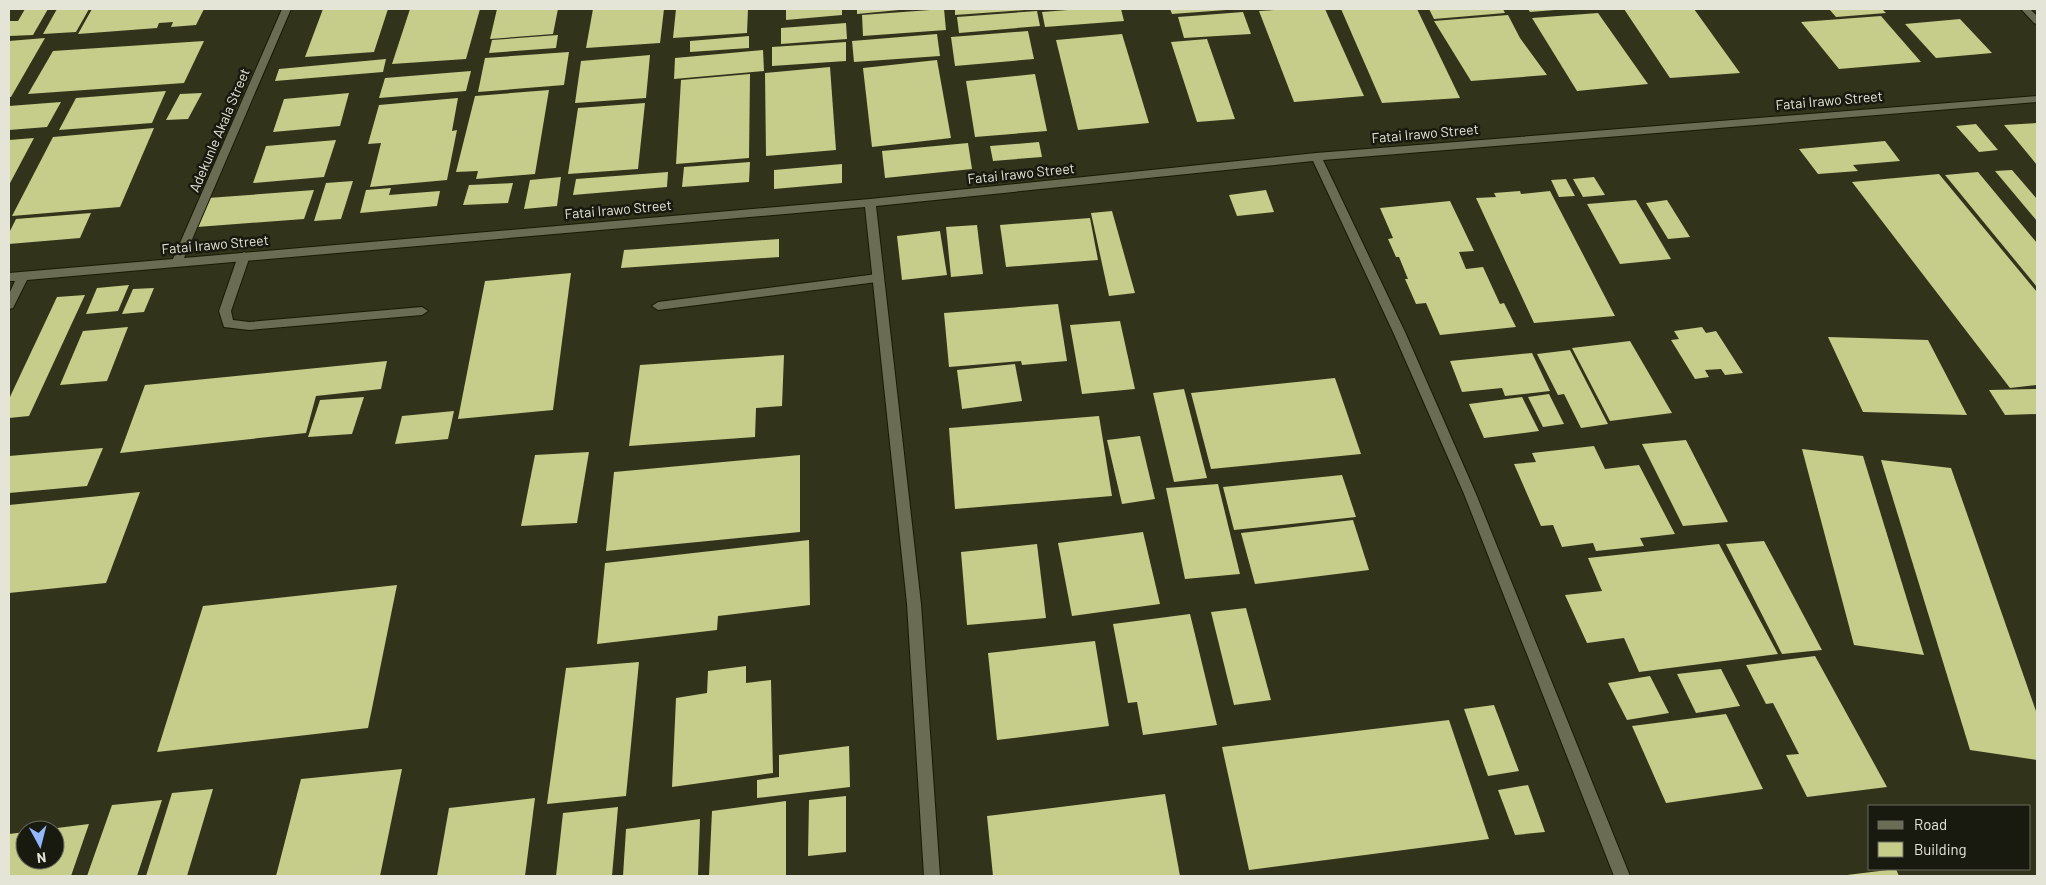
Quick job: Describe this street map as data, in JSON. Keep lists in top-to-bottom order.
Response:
{
  "streets": {
    "street": ["Fatai Irawo Street", "Adekunle Akala Street"]
  },
  "crossings": [
    ["Fatai Irawo Street", "Adekunle Akala Street"]
  ],
  "legend": ["Road", "Building"],
  "north": "bottom"
}
